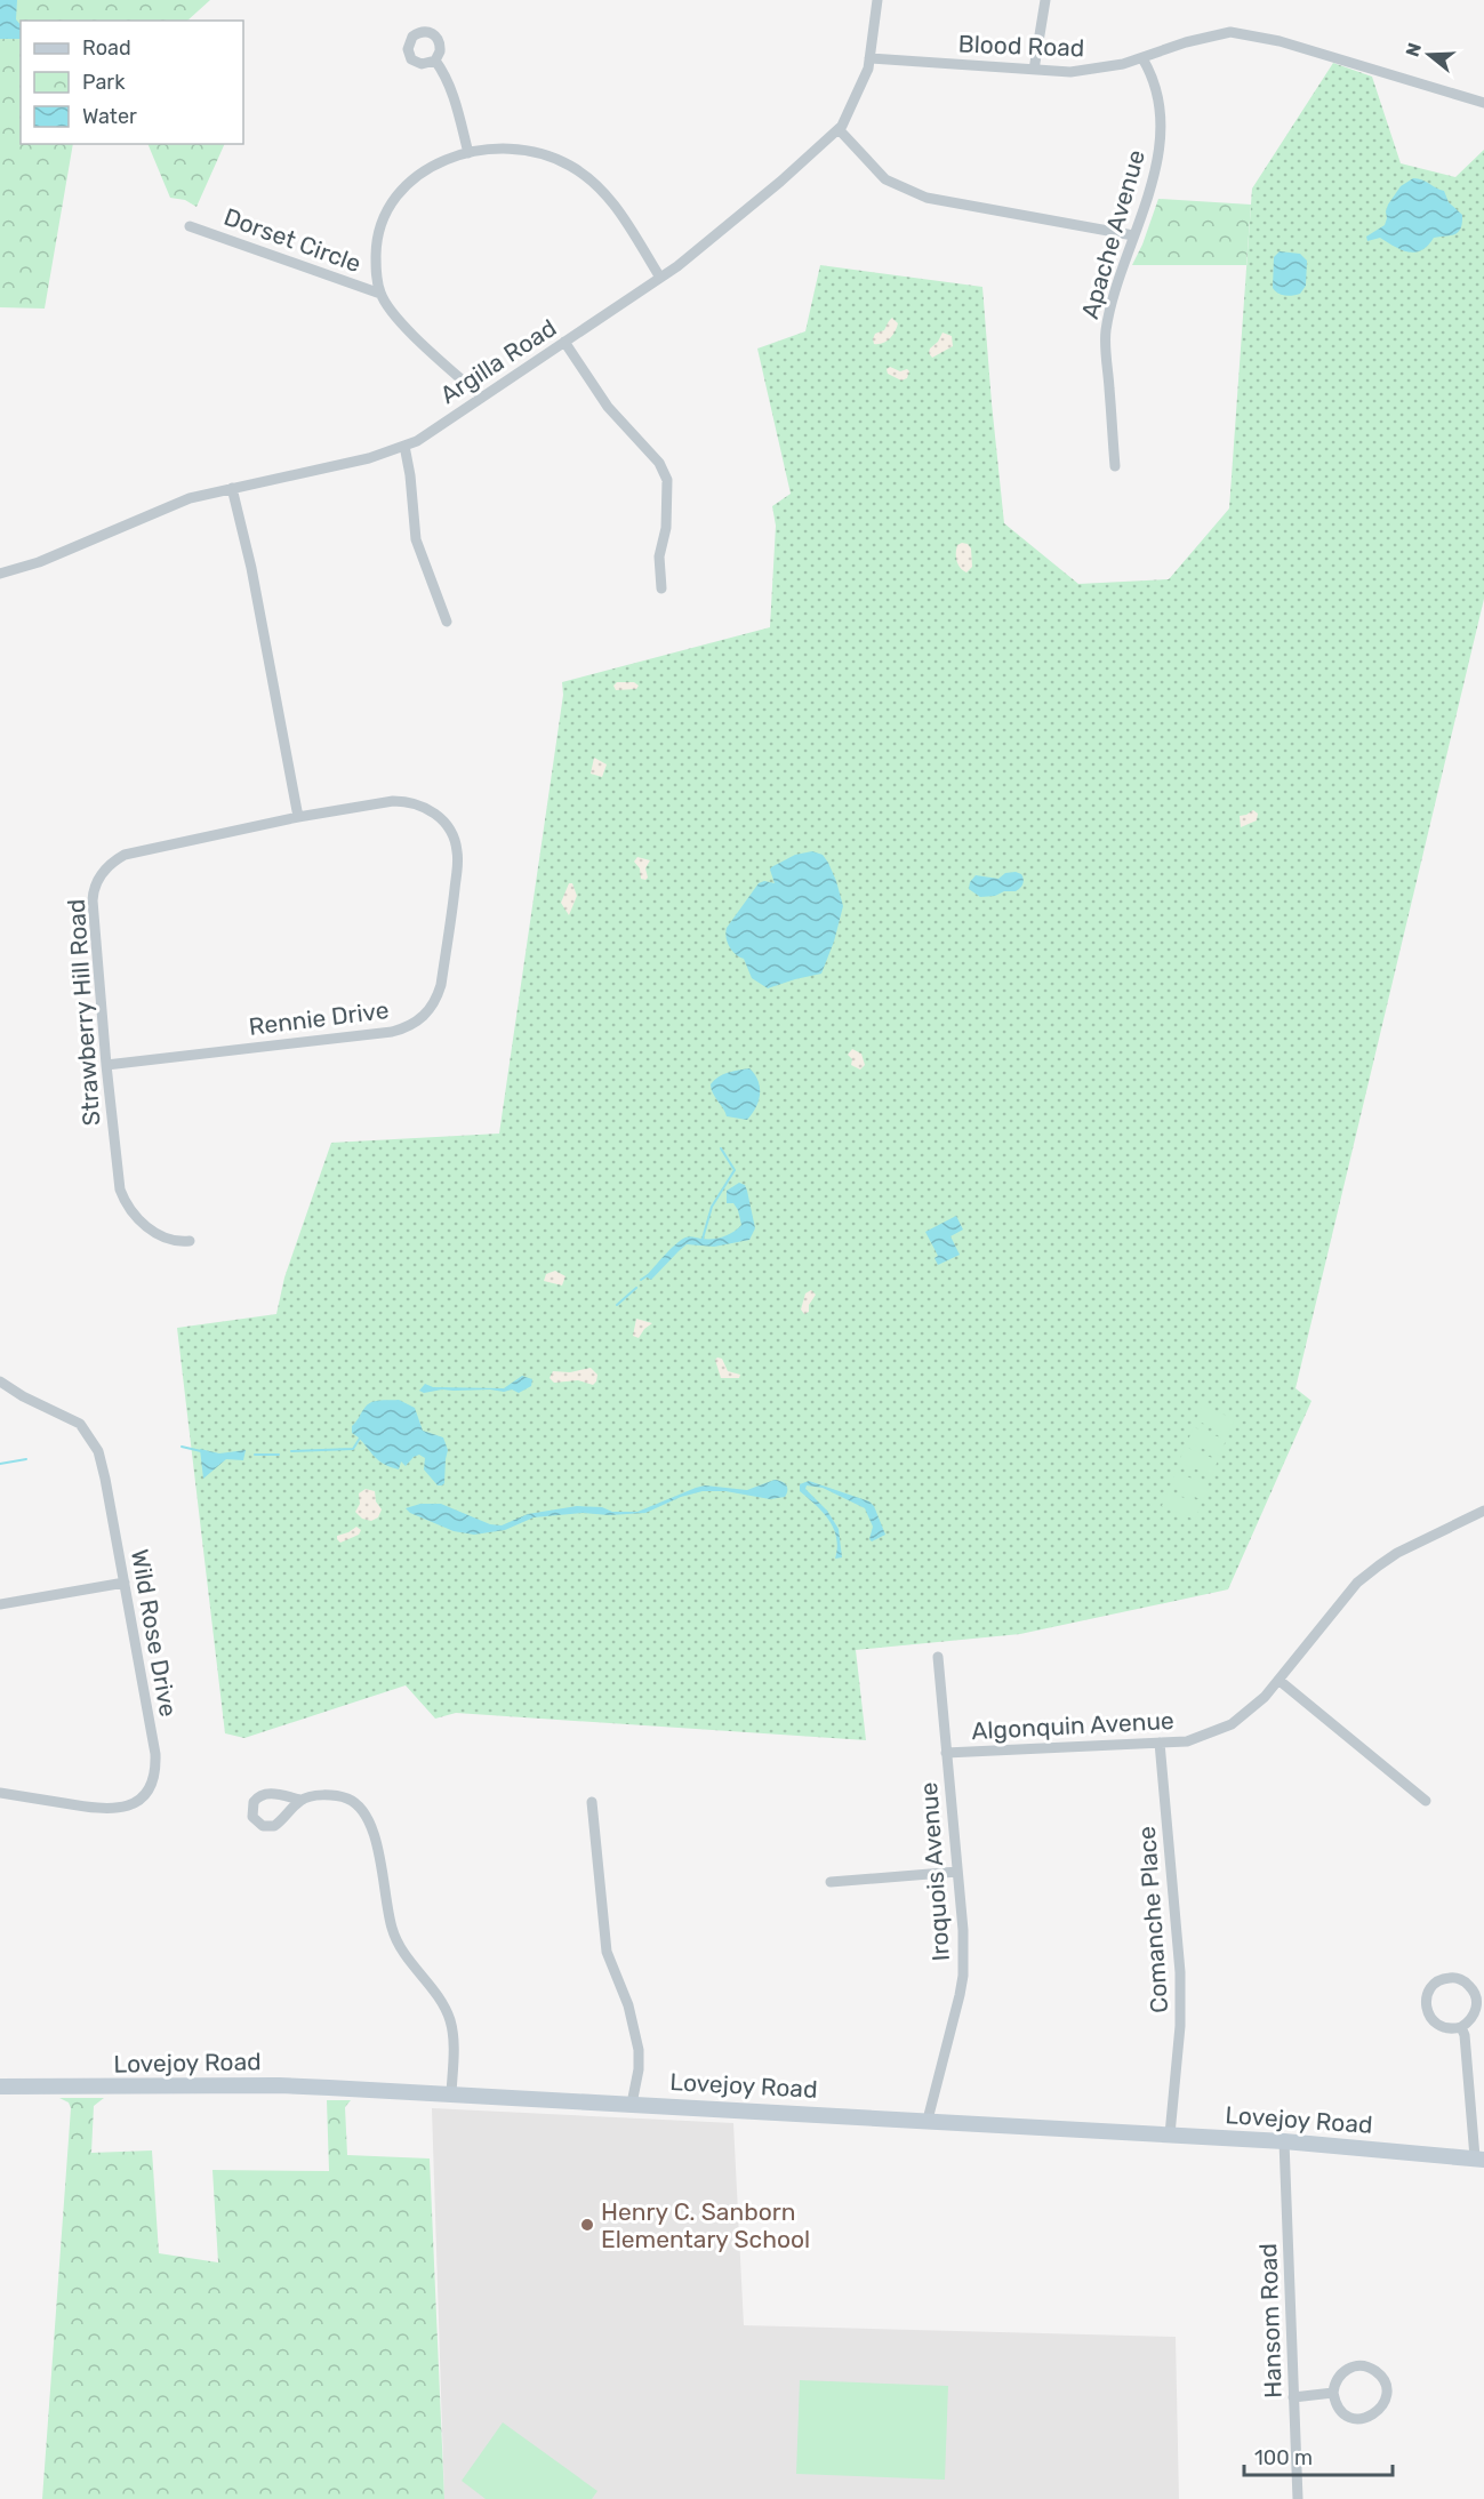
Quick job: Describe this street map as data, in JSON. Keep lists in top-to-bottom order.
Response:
{
  "streets": {
    "main road": ["Lovejoy Road"],
    "street": [
      "Blood Road",
      "Apache Avenue",
      "Dorset Circle",
      "Argilla Road",
      "Strawberry Hill Road",
      "Rennie Drive",
      "Wild Rose Drive",
      "Algonquin Avenue",
      "Iroquois Avenue",
      "Comanche Place",
      "Hansom Road"
    ]
  },
  "crossings": [
    ["Blood Road", "Apache Avenue"],
    ["Blood Road", "Argilla Road"],
    ["Strawberry Hill Road", "Rennie Drive"],
    ["Algonquin Avenue", "Iroquois Avenue"],
    ["Algonquin Avenue", "Comanche Place"],
    ["Iroquois Avenue", "Lovejoy Road"],
    ["Comanche Place", "Lovejoy Road"],
    ["Lovejoy Road", "Hansom Road"]
  ],
  "places": ["Henry C. Sanborn Elementary School"],
  "legend": ["Road", "Park", "Water"],
  "scale_bar": "100 m",
  "north": "left"
}
